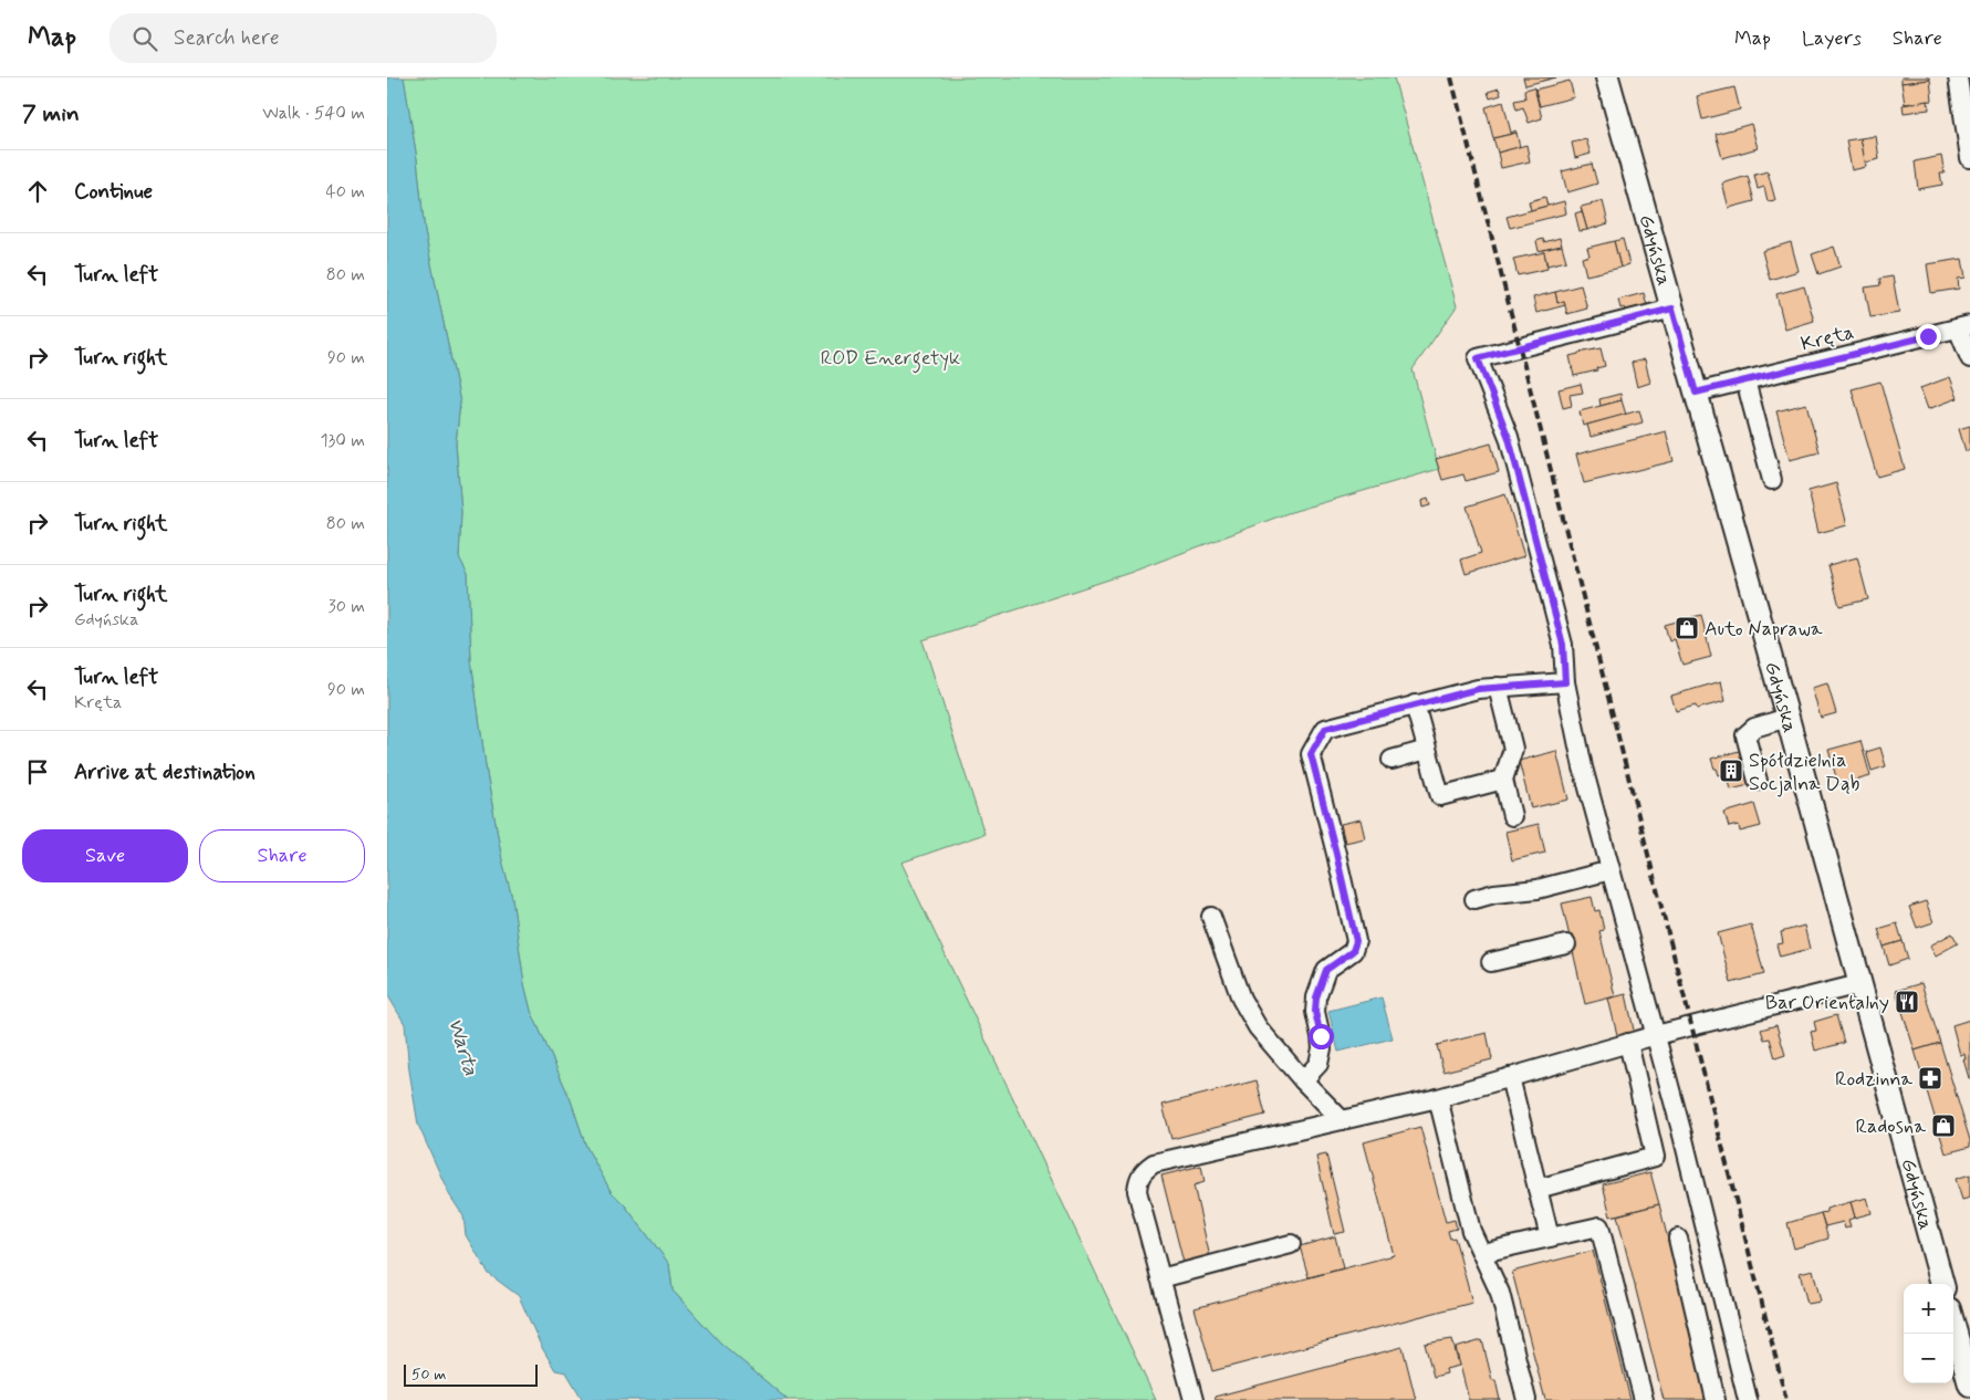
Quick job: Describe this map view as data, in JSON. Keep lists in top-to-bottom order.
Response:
{
  "streets": {
    "main road": ["Gdyńska"],
    "street": ["Kręta"]
  },
  "crossings": [
    ["Gdyńska", "Kręta"]
  ],
  "water": ["Warta"],
  "parks": ["ROD Energetyk"],
  "places": {
    "shop": ["Auto Naprawa", "Radosna"],
    "building": ["Spółdzielnia Socjalna Dąb"],
    "restaurant": ["Bar Orientalny"],
    "pharmacy": ["Rodzinna"]
  },
  "scale_bar": "50 m",
  "page": {
    "header": "Map",
    "search": "Search here",
    "nav": ["Map", "Layers", "Share"],
    "heading": ["7 min", "Walk · 540 m"],
    "list": [
      ["Continue", "40 m"],
      ["Turn left", "80 m"],
      ["Turn right", "90 m"],
      ["Turn left", "130 m"],
      ["Turn right", "80 m"],
      ["Turn right", "Gdyńska", "30 m"],
      ["Turn left", "Kręta", "90 m"],
      "Arrive at destination"
    ],
    "buttons": ["Save", "Share"],
    "map_buttons": ["+", "−"],
    "scale": "50 m"
  }
}
